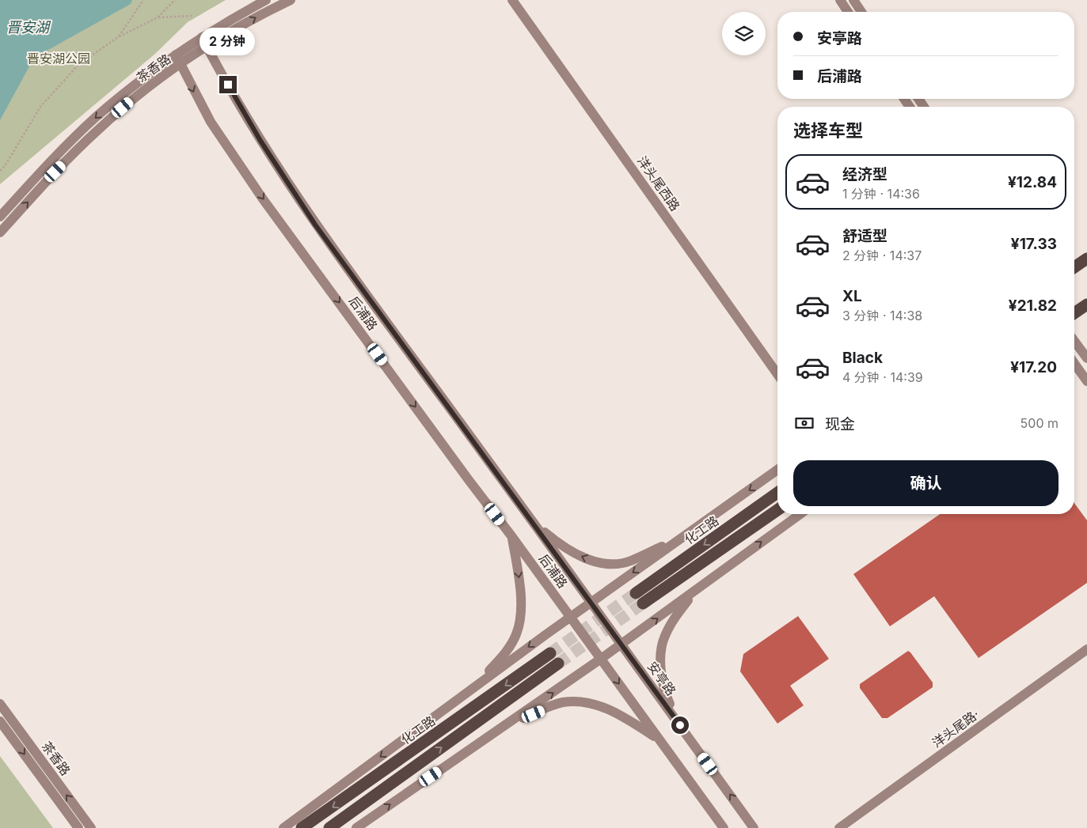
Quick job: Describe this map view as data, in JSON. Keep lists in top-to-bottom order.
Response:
{
  "streets": {
    "highway": ["化工路"],
    "main road": [
      "茶香路",
      "洋头尾西路",
      "后浦路",
      "安亭路",
      "洋头尾路·"
    ]
  },
  "crossings": [
    ["茶香路", "后浦路"],
    ["后浦路", "安亭路"]
  ],
  "water": ["晋安湖"],
  "parks": ["晋安湖公园"],
  "page": {
    "banner": ["安亭路", "后浦路"],
    "bubble": "2 分钟",
    "heading": "选择车型",
    "list": [
      {
        "name": "经济型",
        "note": "1 分钟 · 14:36",
        "value": "¥12.84"
      },
      {
        "name": "舒适型",
        "note": "2 分钟 · 14:37",
        "value": "¥17.33"
      },
      {
        "name": "XL",
        "note": "3 分钟 · 14:38",
        "value": "¥21.82"
      },
      {
        "name": "Black",
        "note": "4 分钟 · 14:39",
        "value": "¥17.20"
      }
    ],
    "pay": ["现金", "500 m"],
    "buttons": "确认"
  }
}
